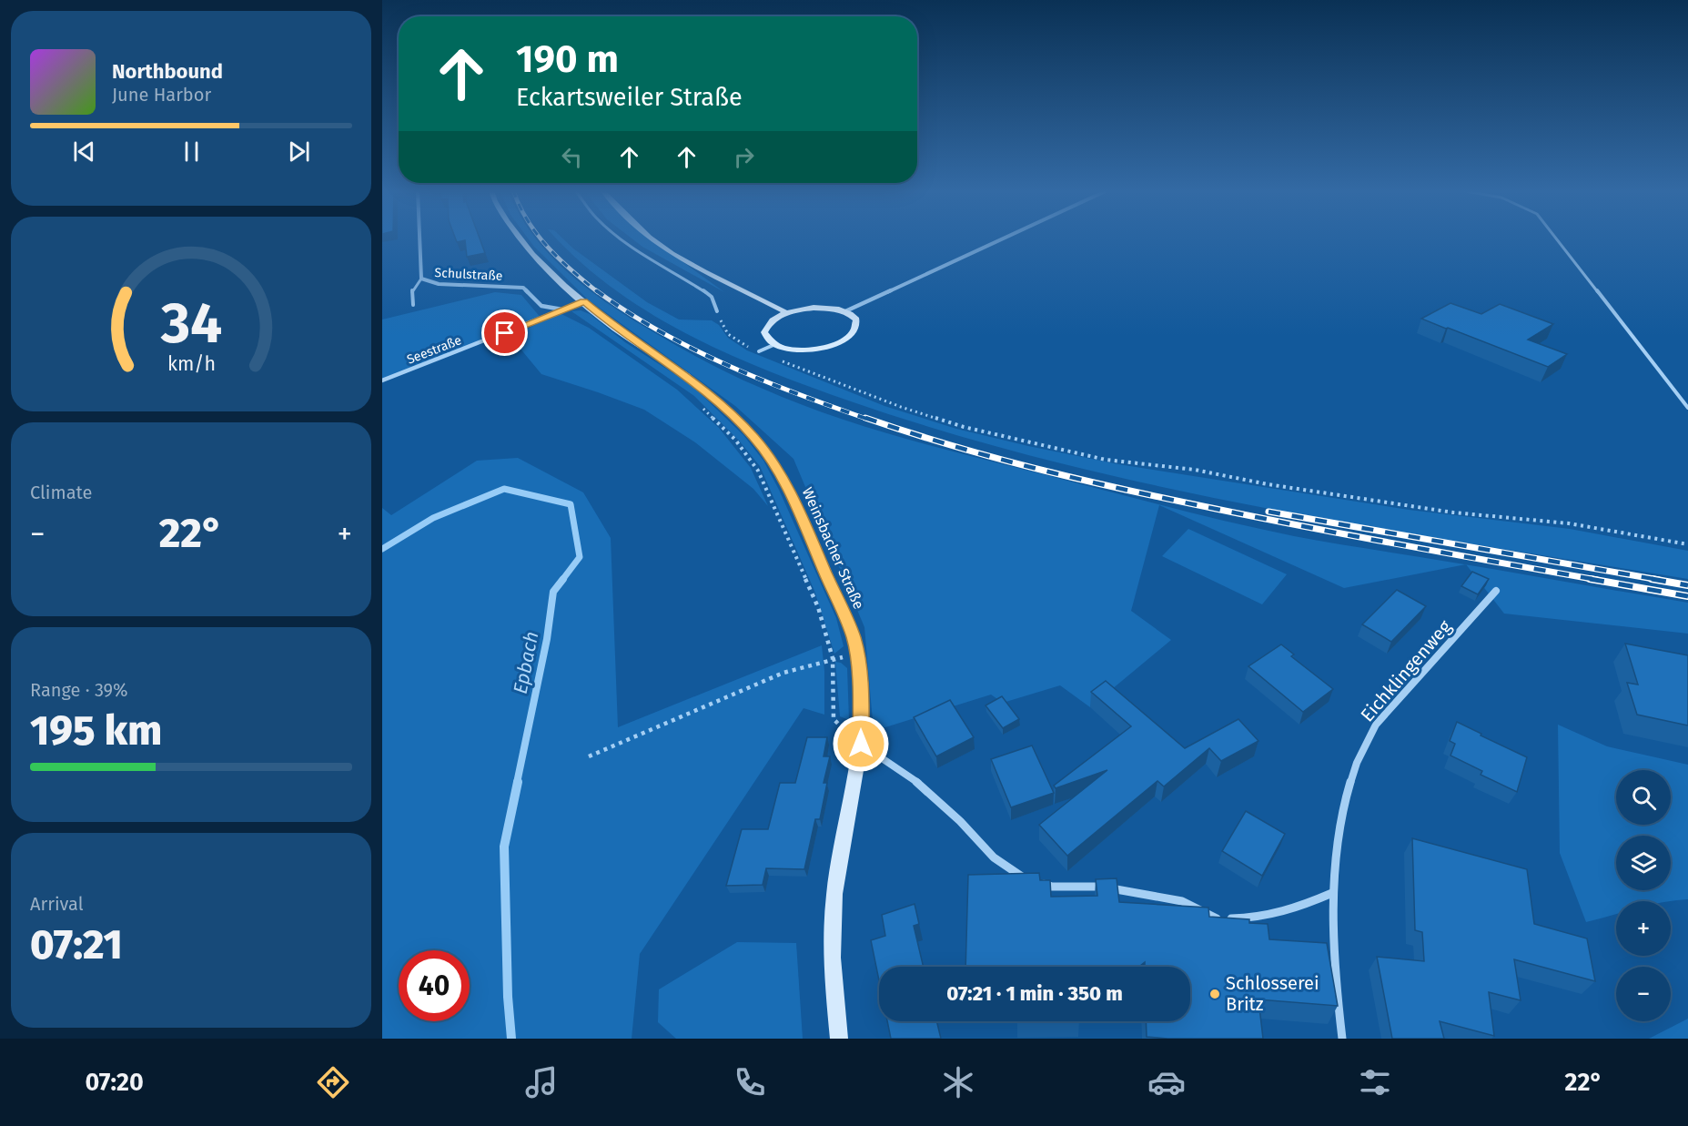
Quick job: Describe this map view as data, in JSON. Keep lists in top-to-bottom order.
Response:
{
  "streets": {
    "street": [
      "Schulstraße",
      "Seestraße",
      "Weinsbacher Straße",
      "Eichklingenweg"
    ]
  },
  "crossings": [
    ["Schulstraße", "Seestraße"],
    ["Seestraße", "Weinsbacher Straße"]
  ],
  "water": ["Epbach"],
  "places": ["Schlosserei Britz"],
  "page": {
    "turn": ["190 m", "Eckartsweiler Straße"],
    "song": ["Northbound", "June Harbor"],
    "tile": [
      "Climate",
      ["Range · 39%", "195 km"],
      ["Arrival", "07:21"]
    ],
    "heat": ["−", "22°", "+"],
    "map_buttons": ["+", "−"],
    "limit": "40",
    "trip": "07:21 · 1 min · 350 m",
    "tabs": ["07:20", "22°"],
    "gauge": ["34", "km/h"]
  }
}
